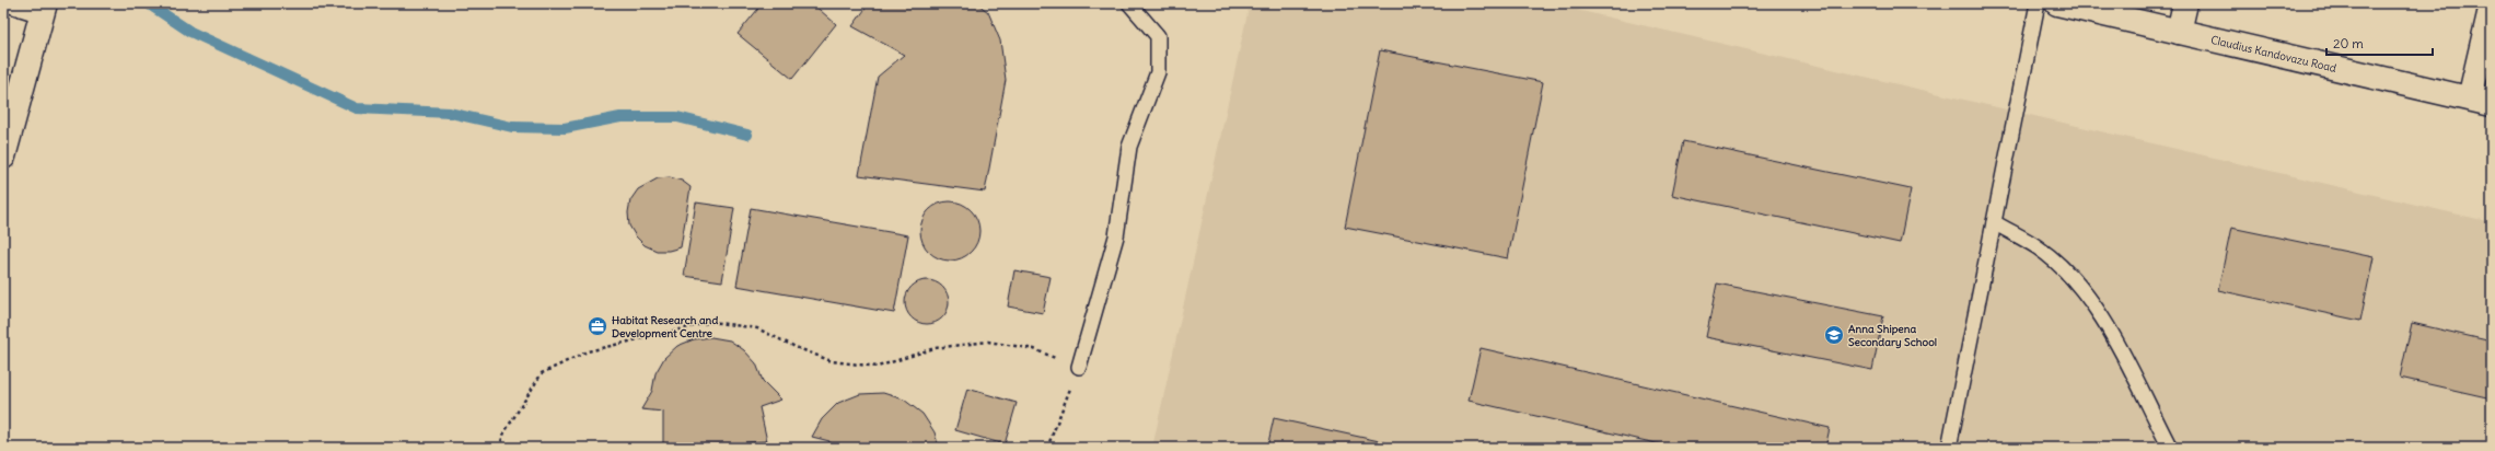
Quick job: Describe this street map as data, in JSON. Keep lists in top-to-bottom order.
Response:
{
  "streets": {
    "street": ["Claudius Kandovazu Road"]
  },
  "places": {
    "office": ["Habitat Research and Development Centre"],
    "school or university": ["Anna Shipena Secondary School"]
  },
  "scale_bar": "20 m"
}
